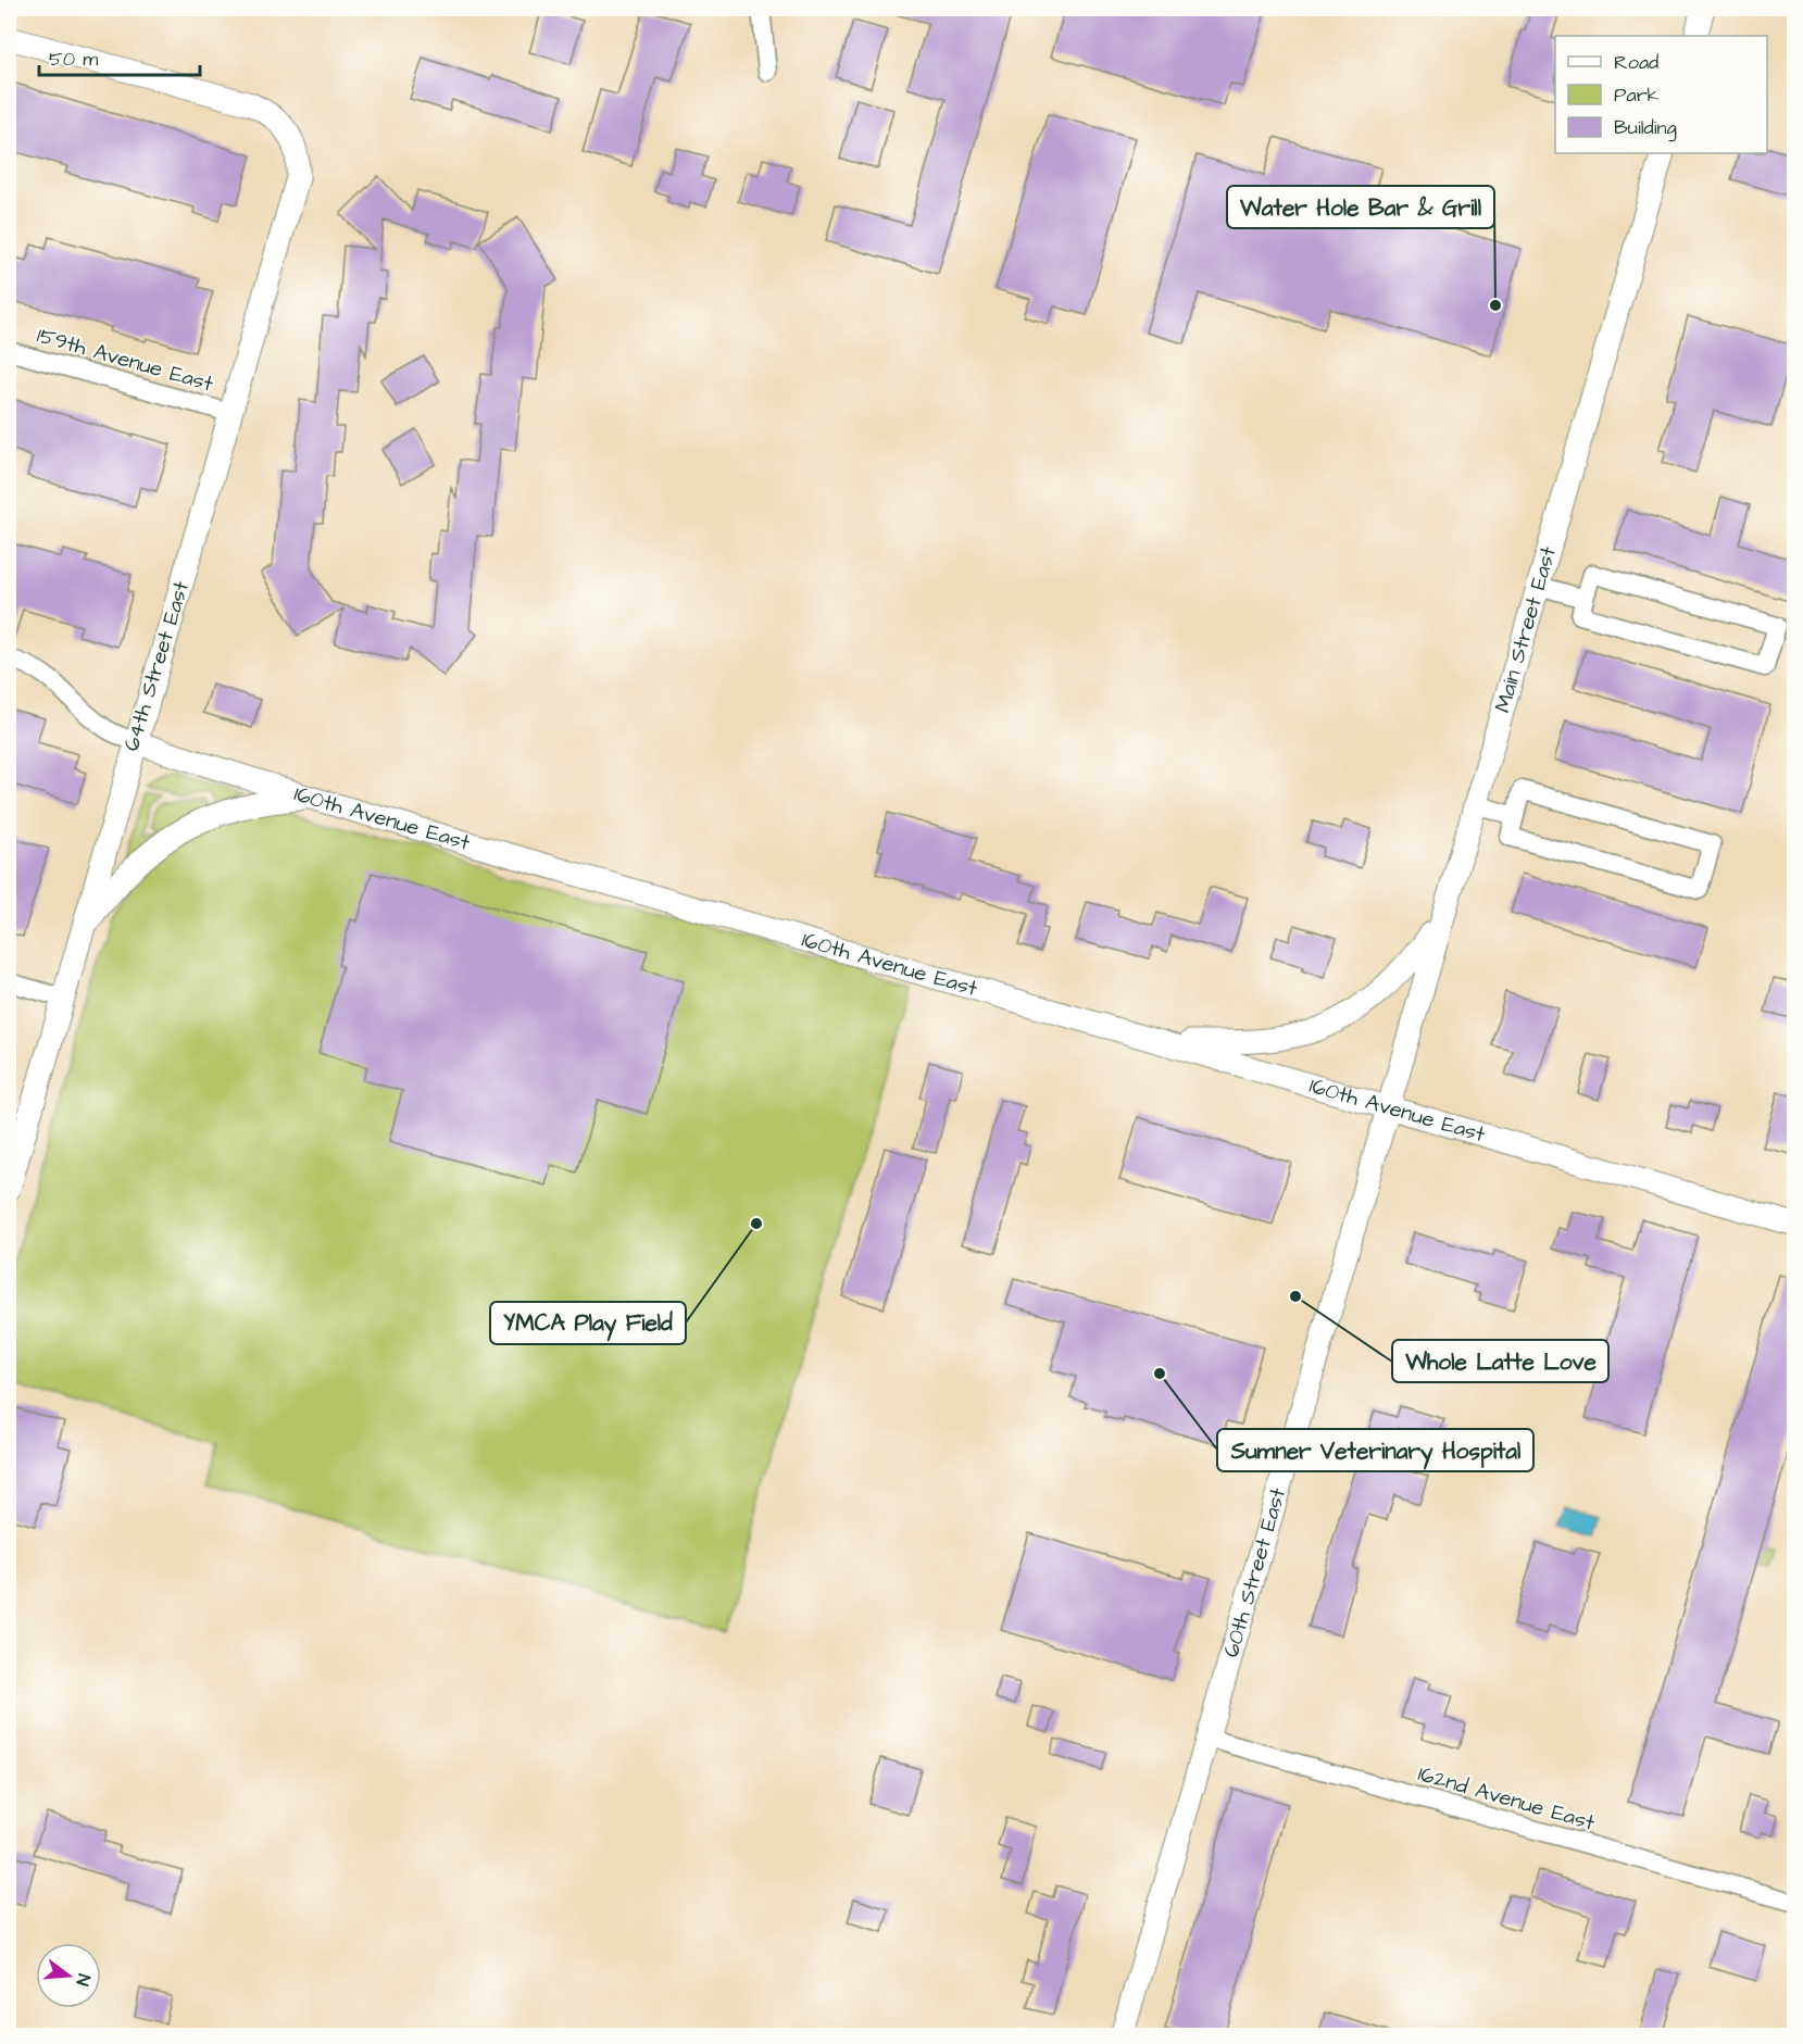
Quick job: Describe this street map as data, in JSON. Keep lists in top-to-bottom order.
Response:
{
  "streets": {
    "street": [
      "159th Avenue East",
      "Main Street East",
      "64th Street East",
      "160th Avenue East",
      "60th Street East",
      "162nd Avenue East"
    ]
  },
  "crossings": [
    ["159th Avenue East", "64th Street East"],
    ["Main Street East", "160th Avenue East"],
    ["Main Street East", "60th Street East"],
    ["64th Street East", "160th Avenue East"],
    ["160th Avenue East", "60th Street East"],
    ["60th Street East", "162nd Avenue East"]
  ],
  "places": [
    "Water Hole Bar & Grill",
    "YMCA Play Field",
    "Whole Latte Love",
    "Sumner Veterinary Hospital"
  ],
  "legend": ["Road", "Park", "Building"],
  "scale_bar": "50 m",
  "north": "right"
}
